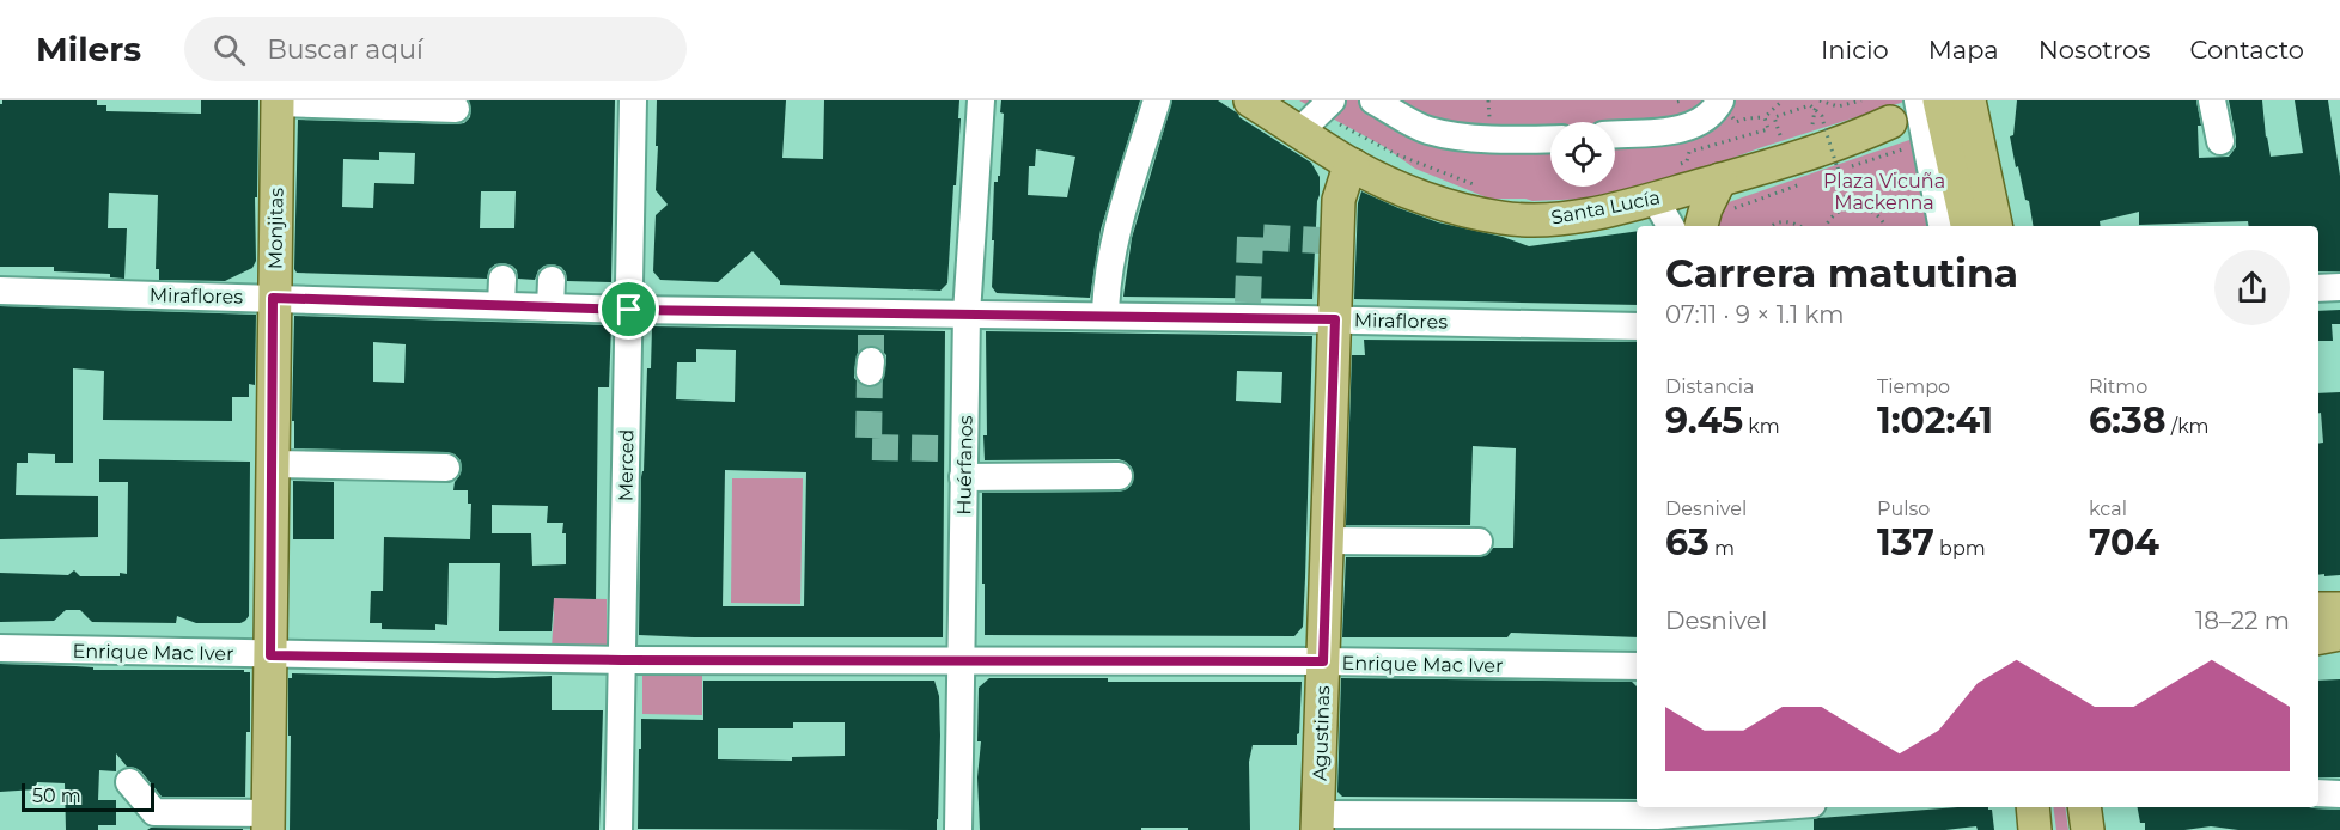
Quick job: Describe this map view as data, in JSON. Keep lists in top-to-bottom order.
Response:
{
  "streets": {
    "main road": ["Santa Lucía", "Monjitas", "Agustinas"],
    "street": [
      "Miraflores",
      "Merced",
      "Huérfanos",
      "Enrique Mac Iver"
    ]
  },
  "crossings": [
    ["Santa Lucía", "Agustinas"],
    ["Monjitas", "Miraflores"],
    ["Monjitas", "Enrique Mac Iver"],
    ["Miraflores", "Merced"],
    ["Miraflores", "Huérfanos"],
    ["Miraflores", "Agustinas"],
    ["Merced", "Enrique Mac Iver"],
    ["Huérfanos", "Enrique Mac Iver"],
    ["Enrique Mac Iver", "Agustinas"]
  ],
  "parks": ["Plaza Vicuña Mackenna"],
  "scale_bar": "50 m",
  "page": {
    "header": "Milers",
    "search": "Buscar aquí",
    "nav": [
      "Inicio",
      "Mapa",
      "Nosotros",
      "Contacto"
    ],
    "heading": ["Carrera matutina", "07:11 · 9 × 1.1 km"],
    "stats": [
      ["Distancia", "9.45 km"],
      ["Tiempo", "1:02:41"],
      ["Ritmo", "6:38 /km"],
      ["Desnivel", "63 m"],
      ["Pulso", "137 bpm"],
      ["kcal", "704"]
    ],
    "chart": ["Desnivel", "18–22 m"],
    "scale": "50 m"
  }
}
